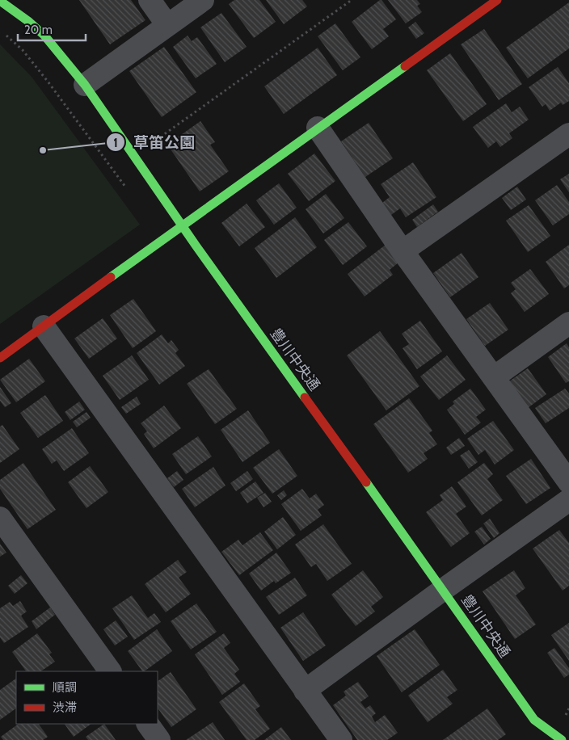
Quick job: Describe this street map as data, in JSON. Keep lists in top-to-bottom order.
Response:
{
  "streets": {
    "street": ["豊川中央通"]
  },
  "places": ["草笛公園"],
  "legend": ["順調", "渋滞"],
  "scale_bar": "20 m"
}
